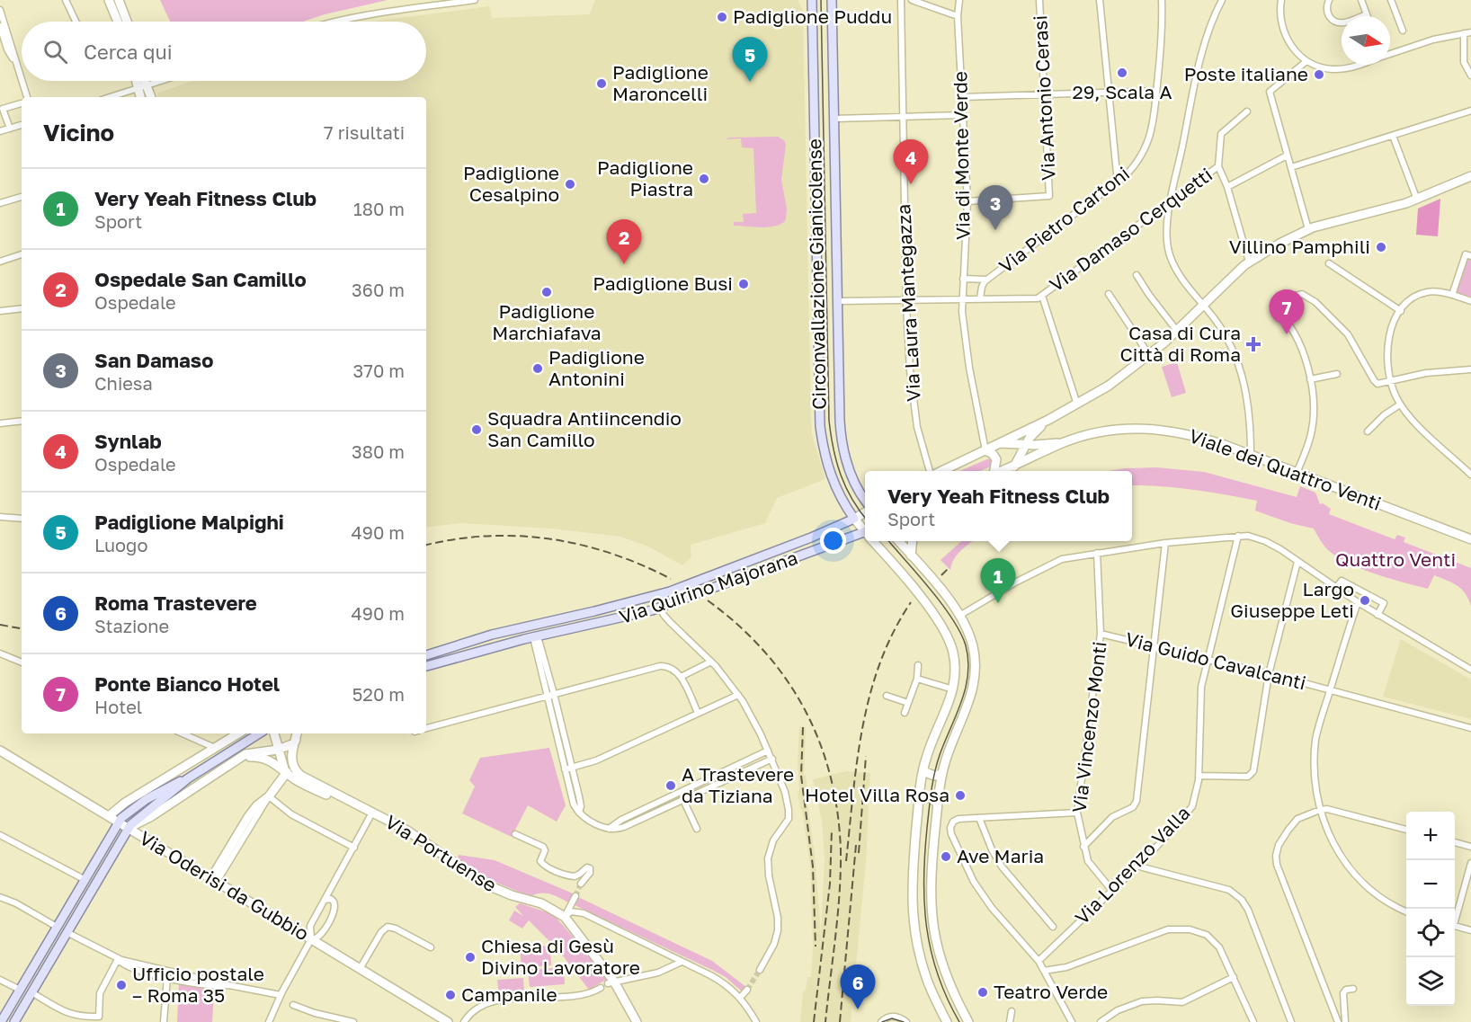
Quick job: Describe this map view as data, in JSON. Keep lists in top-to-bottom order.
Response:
{
  "streets": {
    "main road": [
      "Circonvallazione Gianicolense",
      "Viale dei Quattro Venti",
      "Via Quirino Majorana",
      "Via Portuense",
      "Via Oderisi da Gubbio"
    ],
    "street": [
      "Via Antonio Cerasi",
      "Via di Monte Verde",
      "Via Pietro Cartoni",
      "Via Damaso Cerquetti",
      "Via Laura Mantegazza",
      "Via Guido Cavalcanti",
      "Via Vincenzo Monti",
      "Via Lorenzo Valla"
    ]
  },
  "crossings": [
    ["Via Antonio Cerasi", "Via di Monte Verde"],
    ["Via di Monte Verde", "Via Damaso Cerquetti"],
    ["Via Damaso Cerquetti", "Circonvallazione Gianicolense"],
    ["Via Damaso Cerquetti", "Via Laura Mantegazza"],
    ["Circonvallazione Gianicolense", "Via Quirino Majorana"],
    ["Via Guido Cavalcanti", "Via Vincenzo Monti"],
    ["Via Guido Cavalcanti", "Via Lorenzo Valla"],
    ["Via Vincenzo Monti", "Via Lorenzo Valla"]
  ],
  "parks": ["Quattro Venti"],
  "places": {
    "other": [
      "Padiglione Puddu",
      "29, Scala A",
      "Poste italiane",
      "Padiglione Maroncelli",
      "Padiglione Piastra",
      "Padiglione Cesalpino",
      "Villino Pamphili",
      "Padiglione Busi",
      "Padiglione Marchiafava",
      "Padiglione Antonini",
      "Squadra Antiincendio San Camillo",
      "Largo Giuseppe Leti",
      "A Trastevere da Tiziana",
      "Hotel Villa Rosa",
      "Ave Maria",
      "Chiesa di Gesù Divino Lavoratore",
      "Ufficio postale – Roma 35",
      "Teatro Verde",
      "Campanile"
    ],
    "health": ["Casa di Cura Città di Roma"]
  },
  "north": "right",
  "page": {
    "search": "Cerca qui",
    "pins": [
      "5",
      "4",
      "3",
      "2",
      "7",
      "1",
      "6"
    ],
    "heading": ["Vicino", "7 risultati"],
    "list": [
      {
        "mark": "1",
        "name": "Very Yeah Fitness Club",
        "note": "Sport",
        "value": "180 m"
      },
      {
        "mark": "2",
        "name": "Ospedale San Camillo",
        "note": "Ospedale",
        "value": "360 m"
      },
      {
        "mark": "3",
        "name": "San Damaso",
        "note": "Chiesa",
        "value": "370 m"
      },
      {
        "mark": "4",
        "name": "Synlab",
        "note": "Ospedale",
        "value": "380 m"
      },
      {
        "mark": "5",
        "name": "Padiglione Malpighi",
        "note": "Luogo",
        "value": "490 m"
      },
      {
        "mark": "6",
        "name": "Roma Trastevere",
        "note": "Stazione",
        "value": "490 m"
      },
      {
        "mark": "7",
        "name": "Ponte Bianco Hotel",
        "note": "Hotel",
        "value": "520 m"
      }
    ],
    "popup": ["Very Yeah Fitness Club", "Sport"],
    "map_buttons": ["+", "−"]
  }
}
